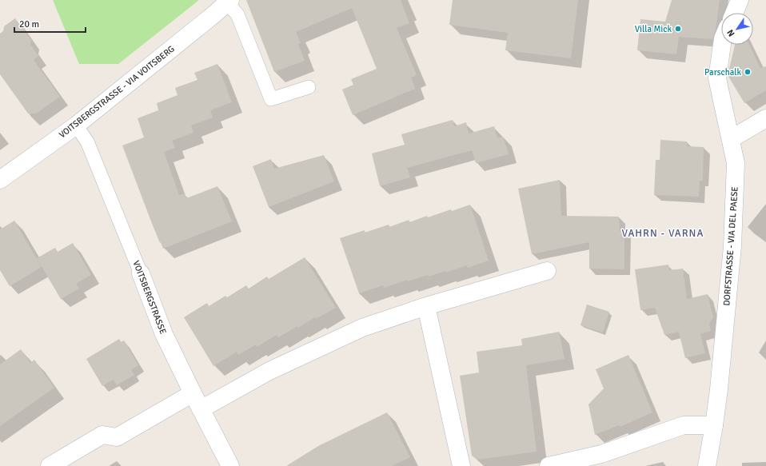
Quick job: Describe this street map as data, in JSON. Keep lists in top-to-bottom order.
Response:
{
  "streets": {
    "street": ["VOITSBERGSTRASSE - VIA VOITSBERG", "DORFSTRASSE - VIA DEL PAESE", "VOITSBERGSTRASSE"]
  },
  "crossings": [
    ["VOITSBERGSTRASSE - VIA VOITSBERG", "VOITSBERGSTRASSE"]
  ],
  "districts": ["VAHRN - VARNA"],
  "places": ["Villa Mick", "Parschalk"],
  "scale_bar": "20 m",
  "north": "bottom left"
}
